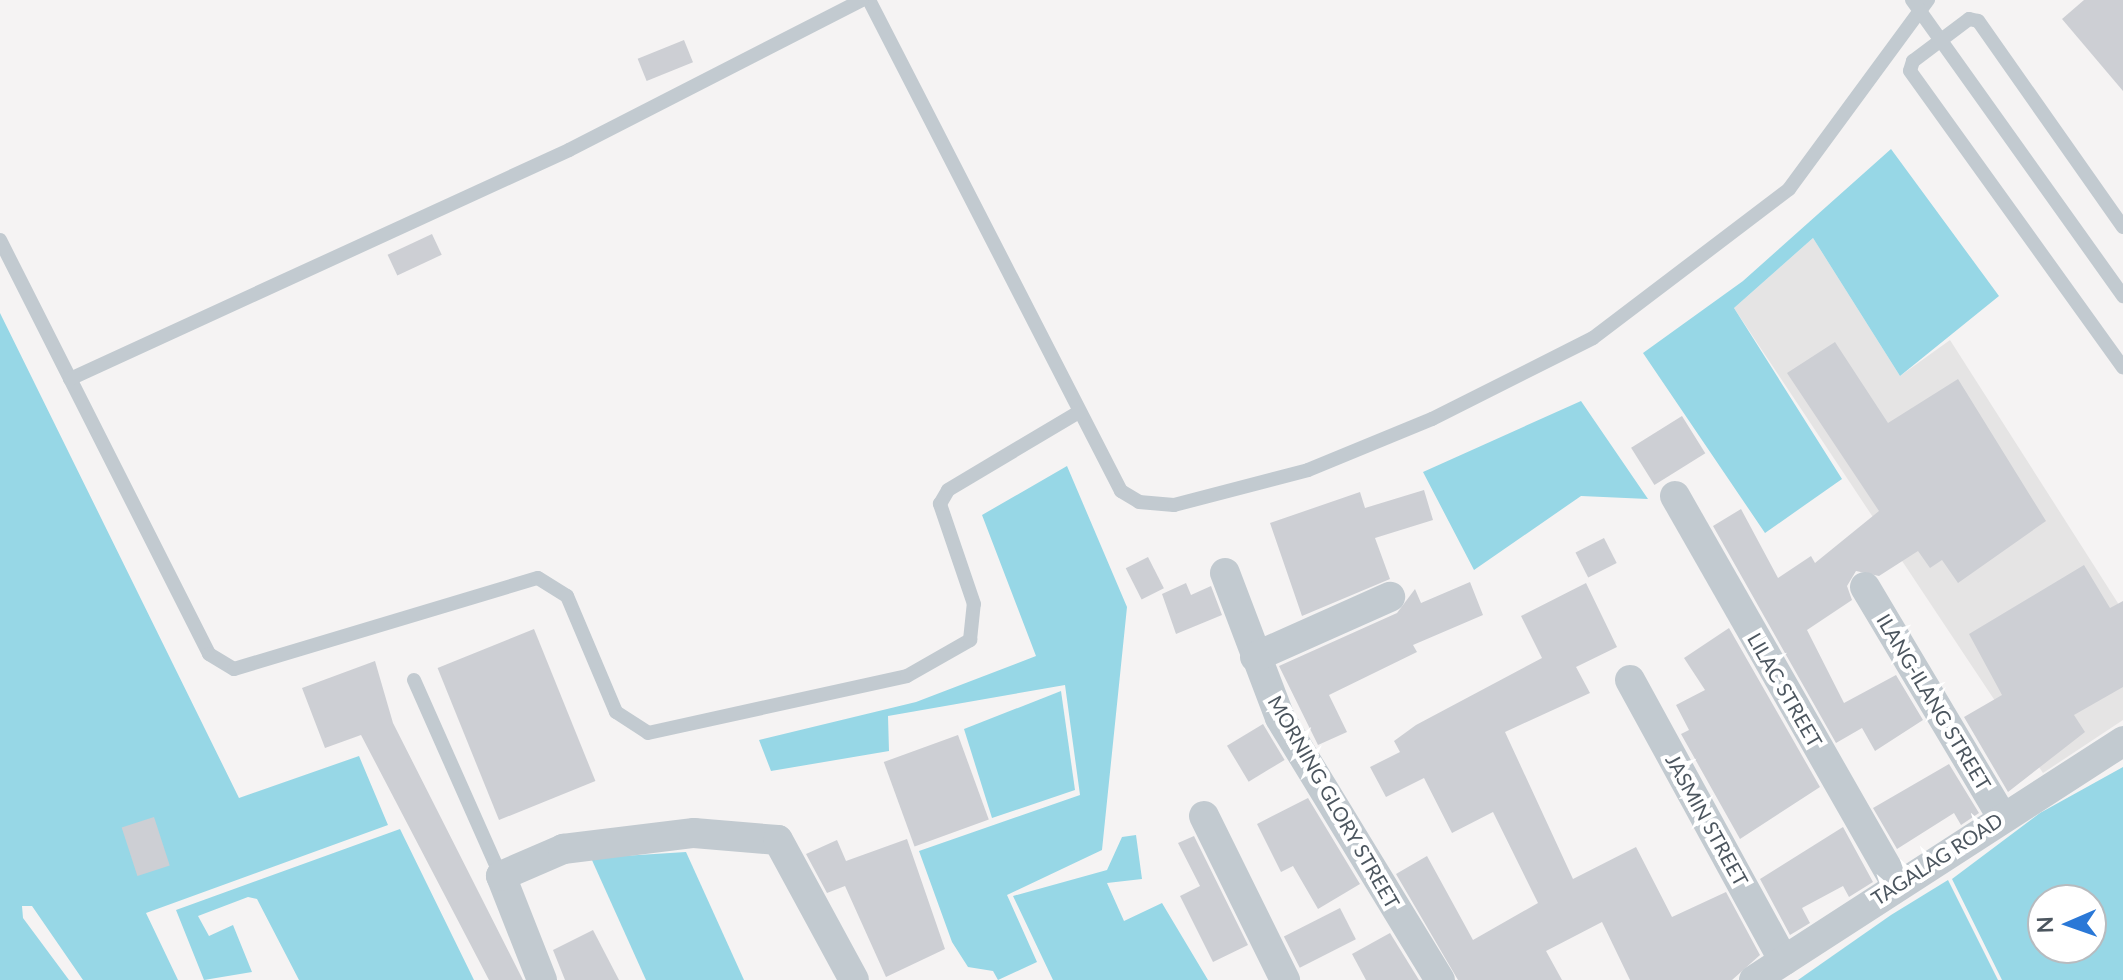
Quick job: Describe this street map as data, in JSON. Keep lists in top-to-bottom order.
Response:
{
  "streets": {
    "street": [
      "LILAC STREET",
      "ILANG-ILANG STREET",
      "MORNING GLORY STREET",
      "JASMIN STREET",
      "TAGALAG ROAD"
    ]
  },
  "crossings": [
    ["LILAC STREET", "TAGALAG ROAD"],
    ["ILANG-ILANG STREET", "TAGALAG ROAD"],
    ["JASMIN STREET", "TAGALAG ROAD"]
  ],
  "north": "left"
}
